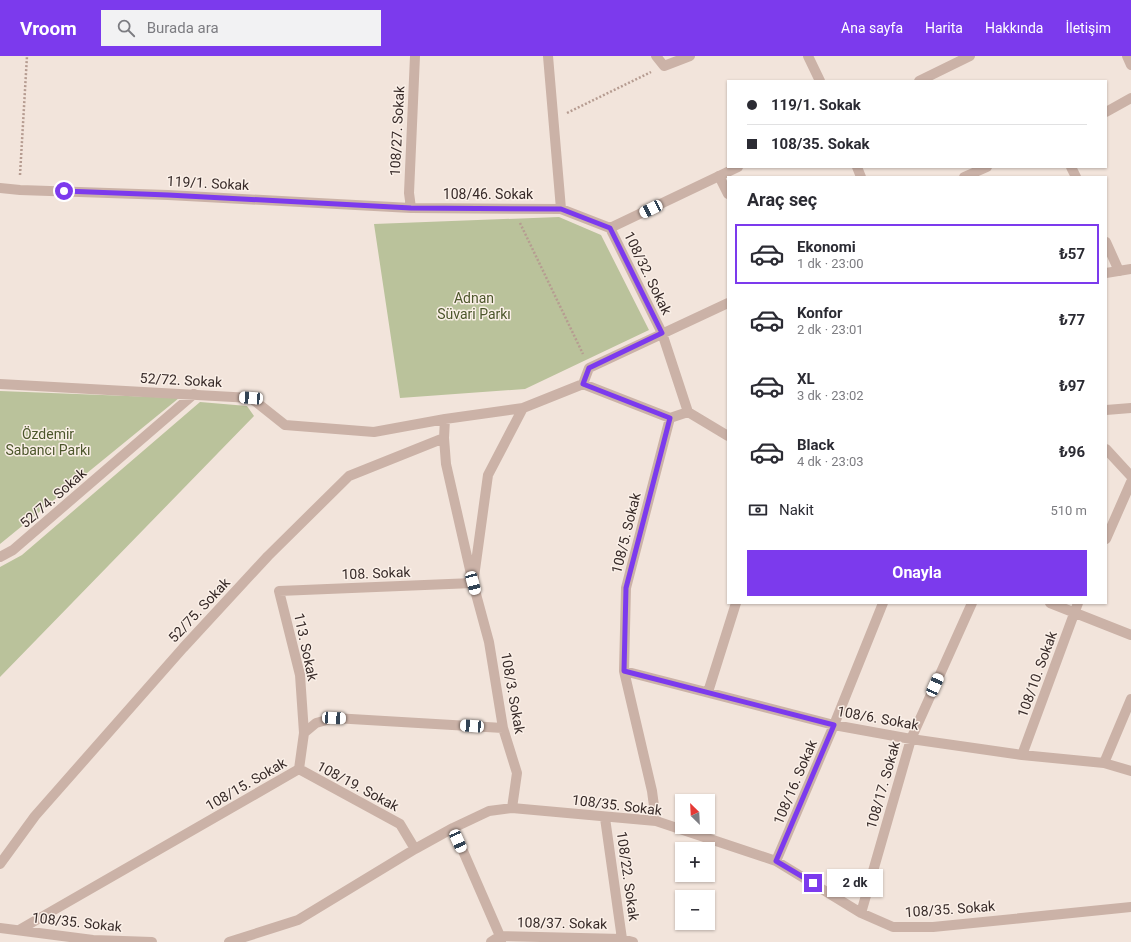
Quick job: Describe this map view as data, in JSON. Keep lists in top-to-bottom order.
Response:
{
  "streets": {
    "street": [
      "108/27. Sokak",
      "119/1. Sokak",
      "108/46. Sokak",
      "108/32. Sokak",
      "52/72. Sokak",
      "52/74. Sokak",
      "108/5. Sokak",
      "108. Sokak",
      "52/75. Sokak",
      "113. Sokak",
      "108/10. Sokak",
      "108/3. Sokak",
      "108/6. Sokak",
      "108/16. Sokak",
      "108/15. Sokak",
      "108/17. Sokak",
      "108/19. Sokak",
      "108/35. Sokak",
      "108/22. Sokak",
      "108/37. Sokak"
    ]
  },
  "crossings": [
    ["108/27. Sokak", "119/1. Sokak"],
    ["108/27. Sokak", "108/46. Sokak"],
    ["119/1. Sokak", "108/46. Sokak"],
    ["108/46. Sokak", "108/32. Sokak"],
    ["52/72. Sokak", "52/74. Sokak"],
    ["52/72. Sokak", "108/3. Sokak"],
    ["108/5. Sokak", "108/6. Sokak"],
    ["108/5. Sokak", "108/35. Sokak"],
    ["108. Sokak", "113. Sokak"],
    ["108. Sokak", "108/3. Sokak"],
    ["52/75. Sokak", "108/3. Sokak"],
    ["113. Sokak", "108/15. Sokak"],
    ["108/10. Sokak", "108/6. Sokak"],
    ["108/3. Sokak", "108/35. Sokak"],
    ["108/6. Sokak", "108/16. Sokak"],
    ["108/6. Sokak", "108/17. Sokak"],
    ["108/16. Sokak", "108/35. Sokak"],
    ["108/15. Sokak", "108/19. Sokak"],
    ["108/15. Sokak", "108/35. Sokak"],
    ["108/17. Sokak", "108/35. Sokak"],
    ["108/19. Sokak", "108/35. Sokak"],
    ["108/35. Sokak", "108/22. Sokak"],
    ["108/22. Sokak", "108/37. Sokak"]
  ],
  "parks": ["Adnan Süvari Parkı", "Özdemir Sabancı Parkı"],
  "north": "top left",
  "page": {
    "header": "Vroom",
    "search": "Burada ara",
    "nav": [
      "Ana sayfa",
      "Harita",
      "Hakkında",
      "İletişim"
    ],
    "banner": ["119/1. Sokak", "108/35. Sokak"],
    "heading": "Araç seç",
    "list": [
      {
        "name": "Ekonomi",
        "note": "1 dk · 23:00",
        "value": "₺57"
      },
      {
        "name": "Konfor",
        "note": "2 dk · 23:01",
        "value": "₺77"
      },
      {
        "name": "XL",
        "note": "3 dk · 23:02",
        "value": "₺97"
      },
      {
        "name": "Black",
        "note": "4 dk · 23:03",
        "value": "₺96"
      }
    ],
    "pay": ["Nakit", "510 m"],
    "buttons": "Onayla",
    "map_buttons": ["+", "−"],
    "bubble": "2 dk"
  }
}
